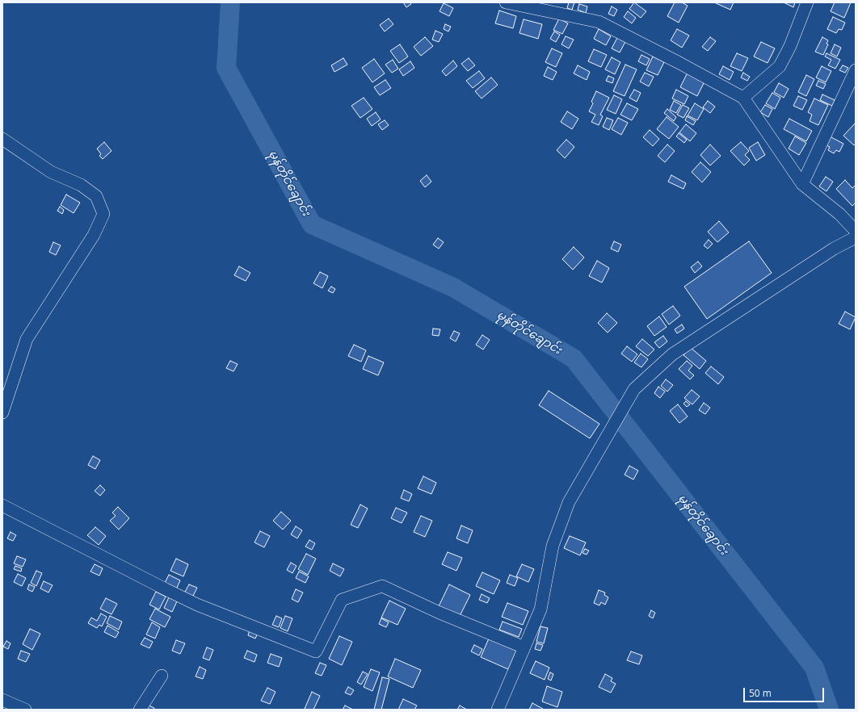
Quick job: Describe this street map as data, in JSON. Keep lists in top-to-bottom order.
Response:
{
  "water": ["မုန်တိုင်ချောင်း"],
  "scale_bar": "50 m"
}
